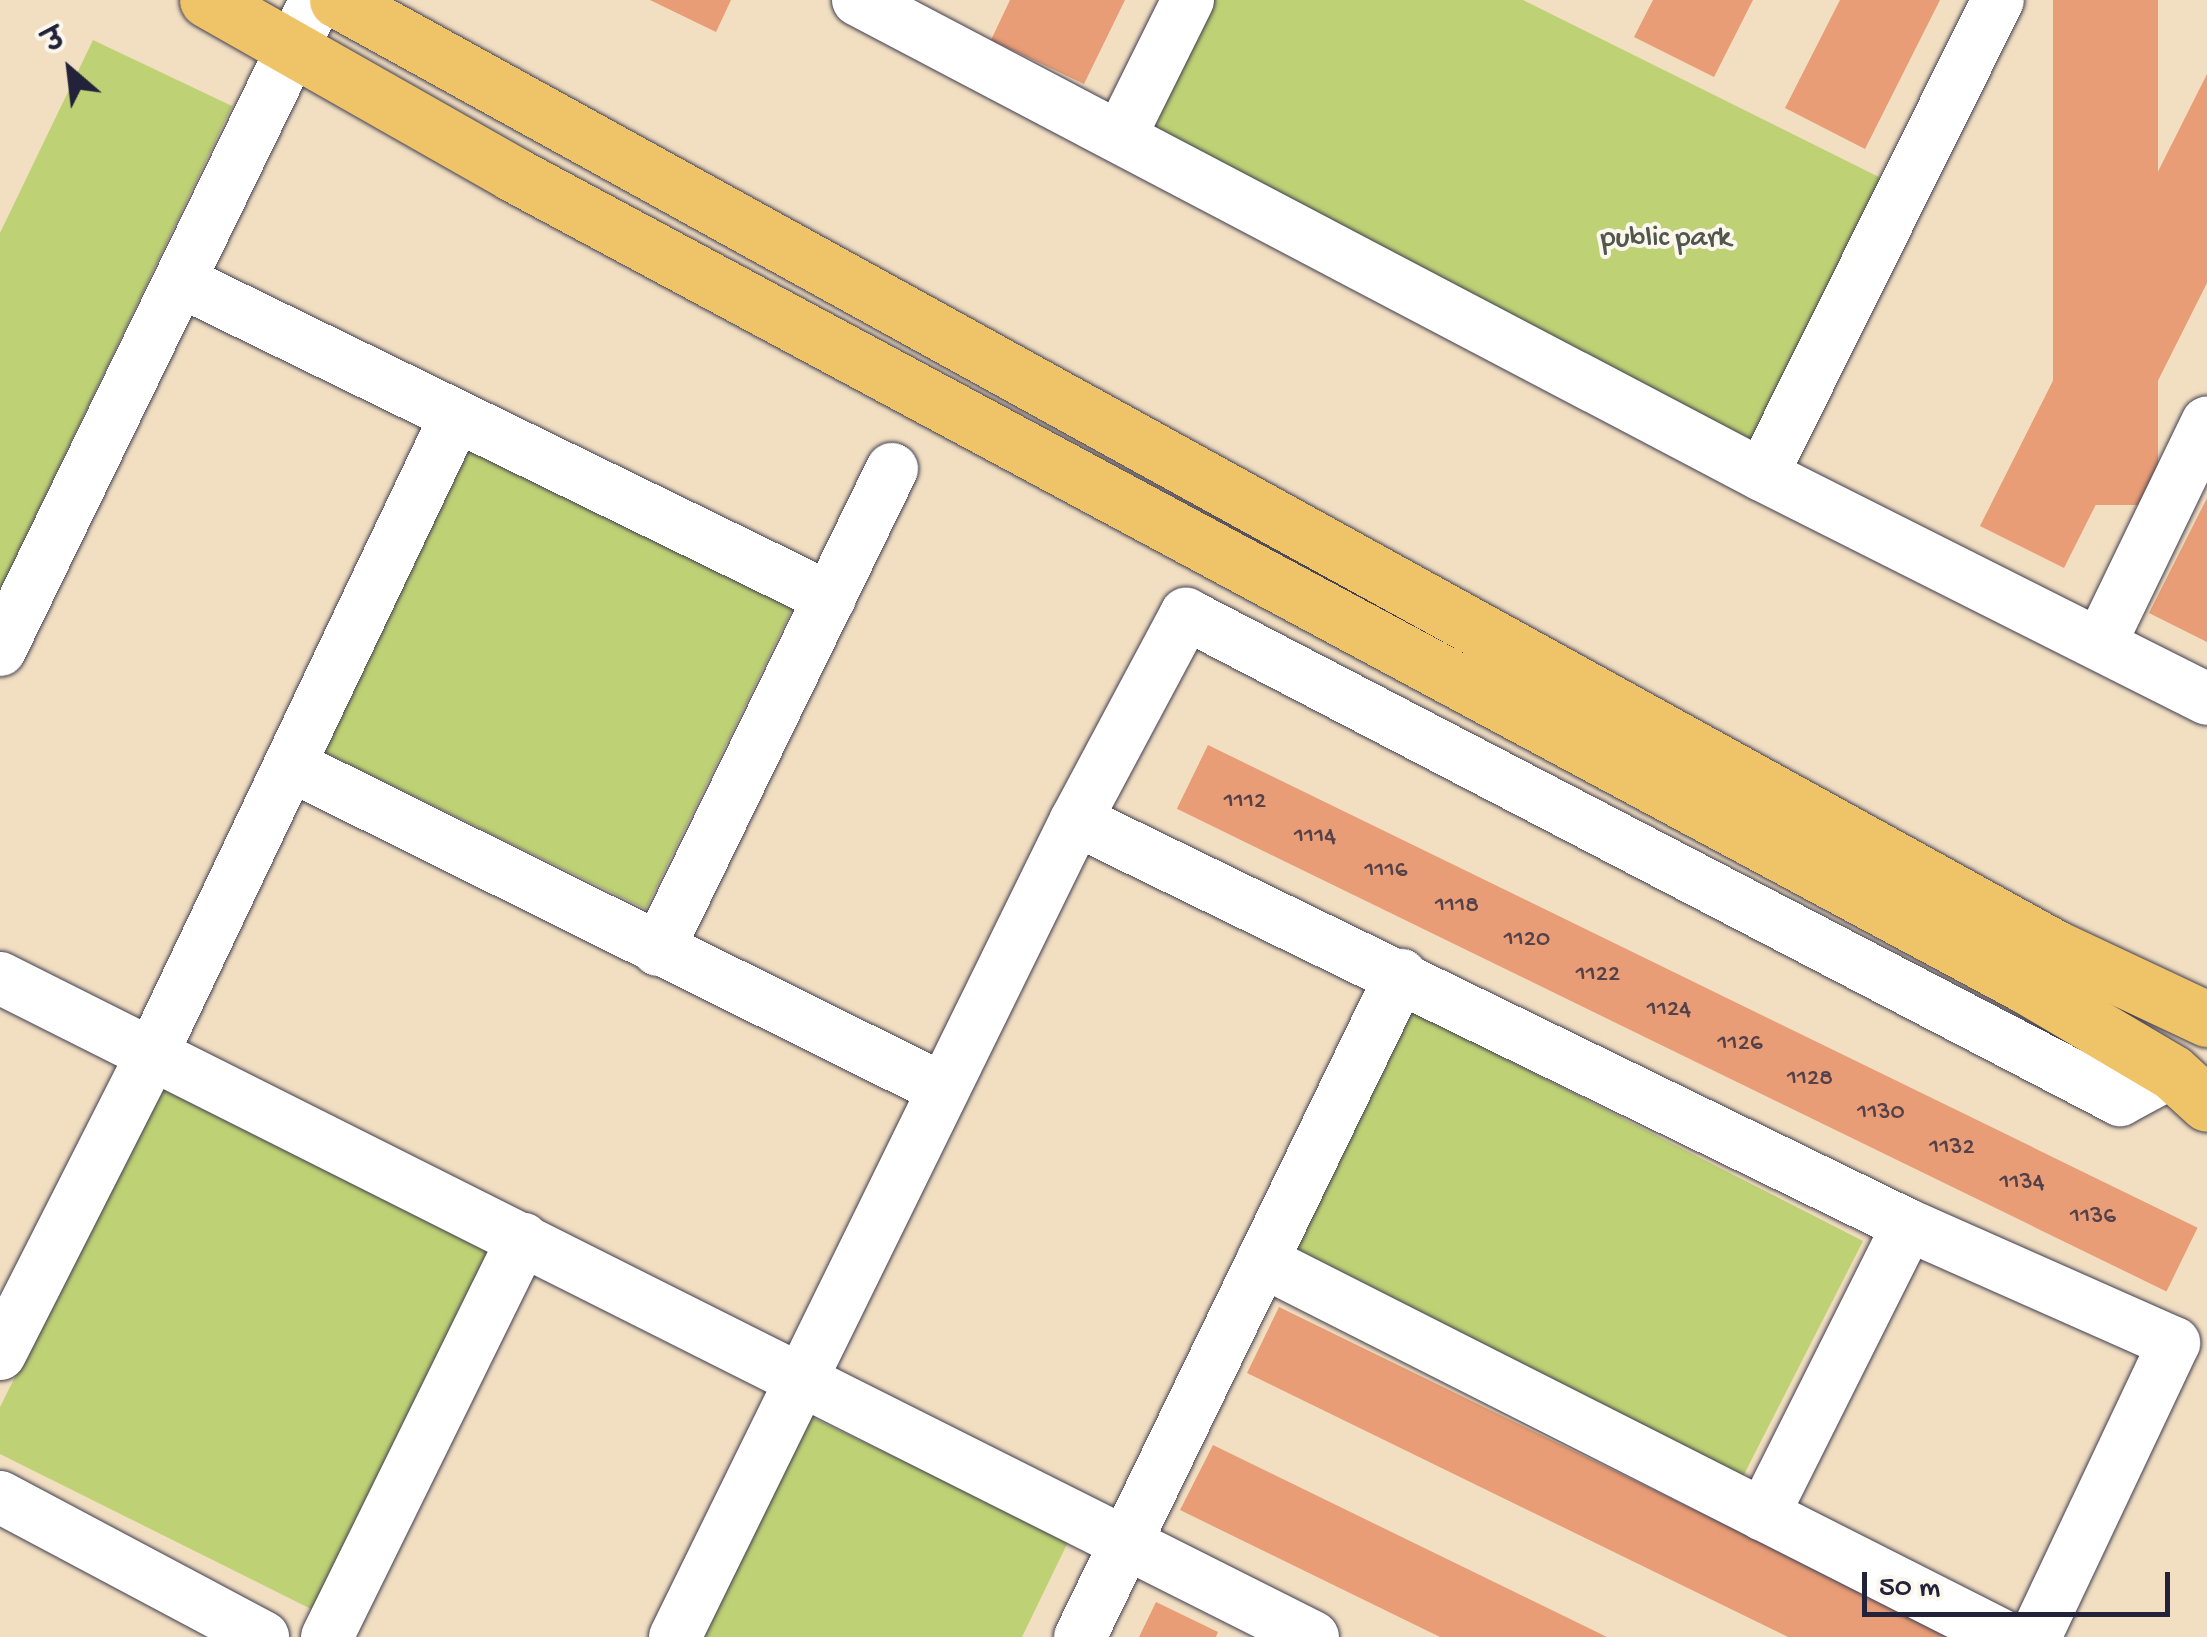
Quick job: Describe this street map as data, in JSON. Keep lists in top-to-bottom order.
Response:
{
  "parks": ["public park"],
  "house_numbers": [
    "1112",
    "1114",
    "1116",
    "1118",
    "1120",
    "1122",
    "1124",
    "1126",
    "1128",
    "1130",
    "1132",
    "1134",
    "1136"
  ],
  "scale_bar": "50 m",
  "north": "top left"
}
